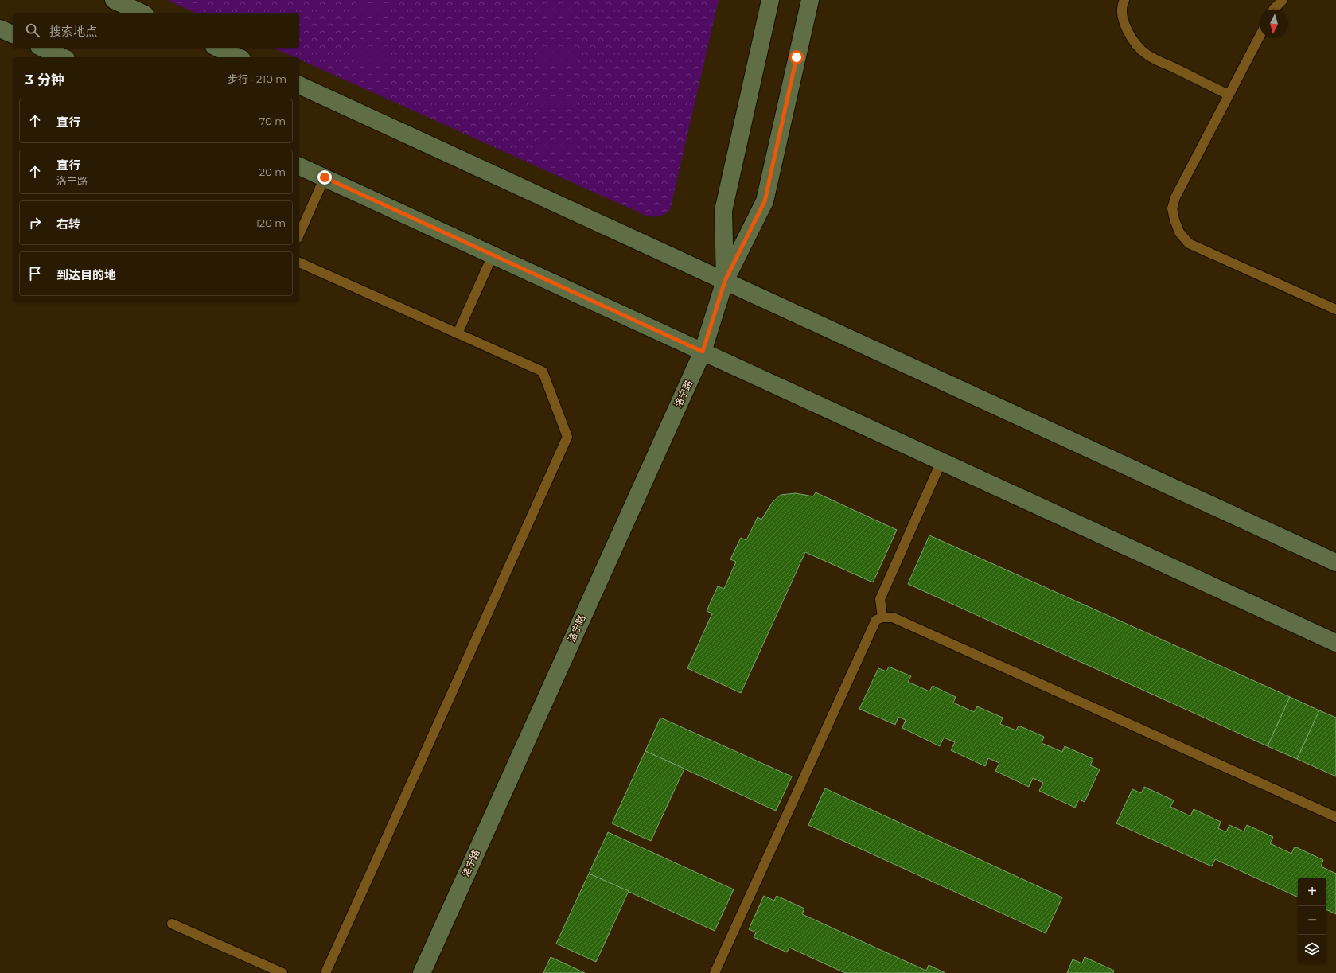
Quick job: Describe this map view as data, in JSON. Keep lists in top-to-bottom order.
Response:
{
  "streets": {
    "main road": ["洛宁路"]
  },
  "north": "bottom",
  "page": {
    "search": "搜索地点",
    "heading": ["3 分钟", "步行 · 210 m"],
    "list": [
      ["直行", "70 m"],
      ["直行", "洛宁路", "20 m"],
      ["右转", "120 m"],
      "到达目的地"
    ],
    "map_buttons": ["+", "−"]
  }
}
